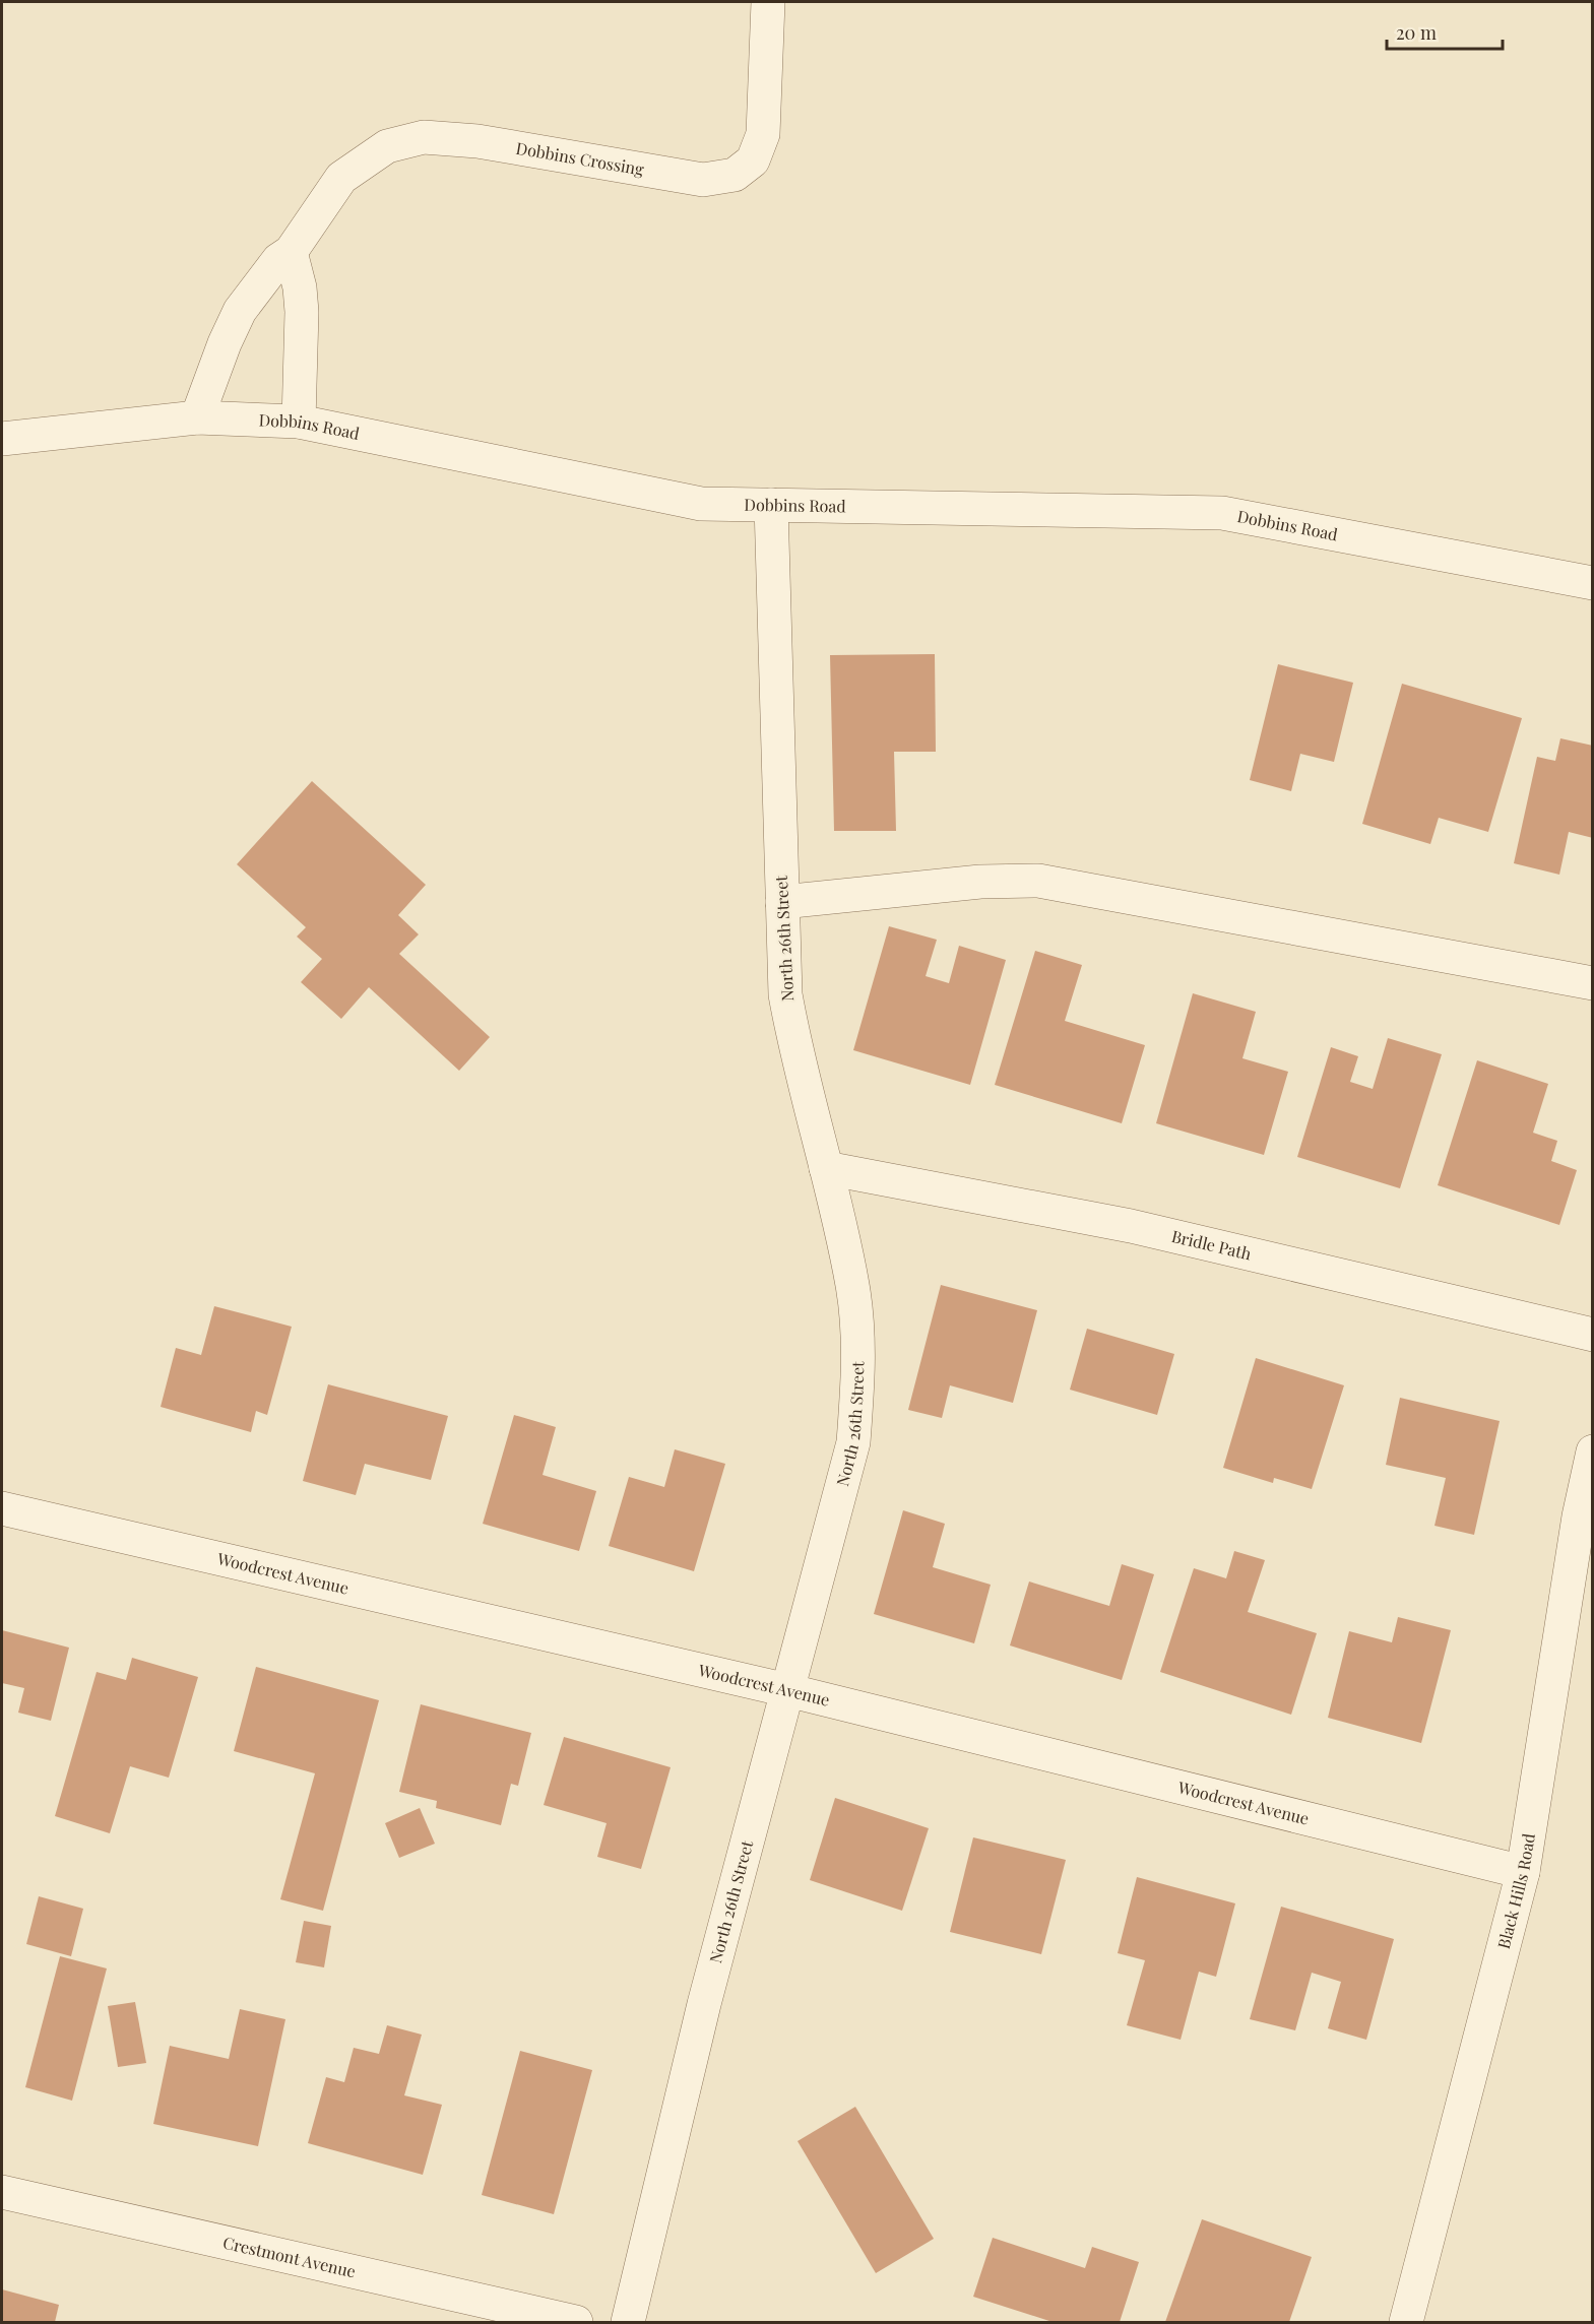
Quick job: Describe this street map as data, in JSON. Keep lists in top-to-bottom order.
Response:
{
  "streets": {
    "street": [
      "Dobbins Crossing",
      "Dobbins Road",
      "North 26th Street",
      "Bridle Path",
      "Woodcrest Avenue",
      "Black Hills Road",
      "Crestmont Avenue"
    ]
  },
  "crossings": [
    ["Dobbins Crossing", "Dobbins Road"],
    ["Dobbins Road", "North 26th Street"],
    ["North 26th Street", "Bridle Path"],
    ["North 26th Street", "Woodcrest Avenue"],
    ["Woodcrest Avenue", "Black Hills Road"]
  ],
  "scale_bar": "20 m"
}
